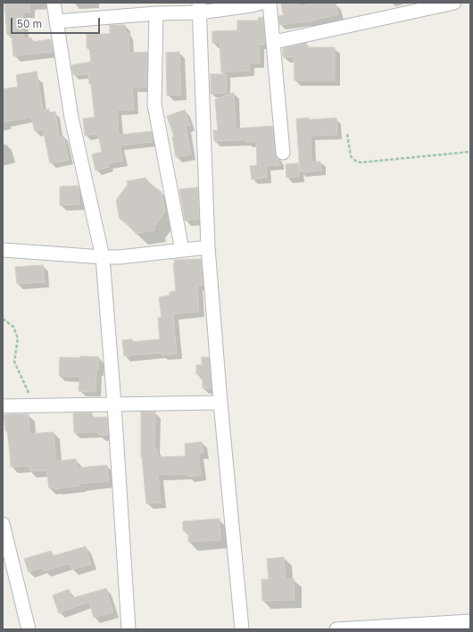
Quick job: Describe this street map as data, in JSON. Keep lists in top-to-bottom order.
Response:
{
  "scale_bar": "50 m"
}
